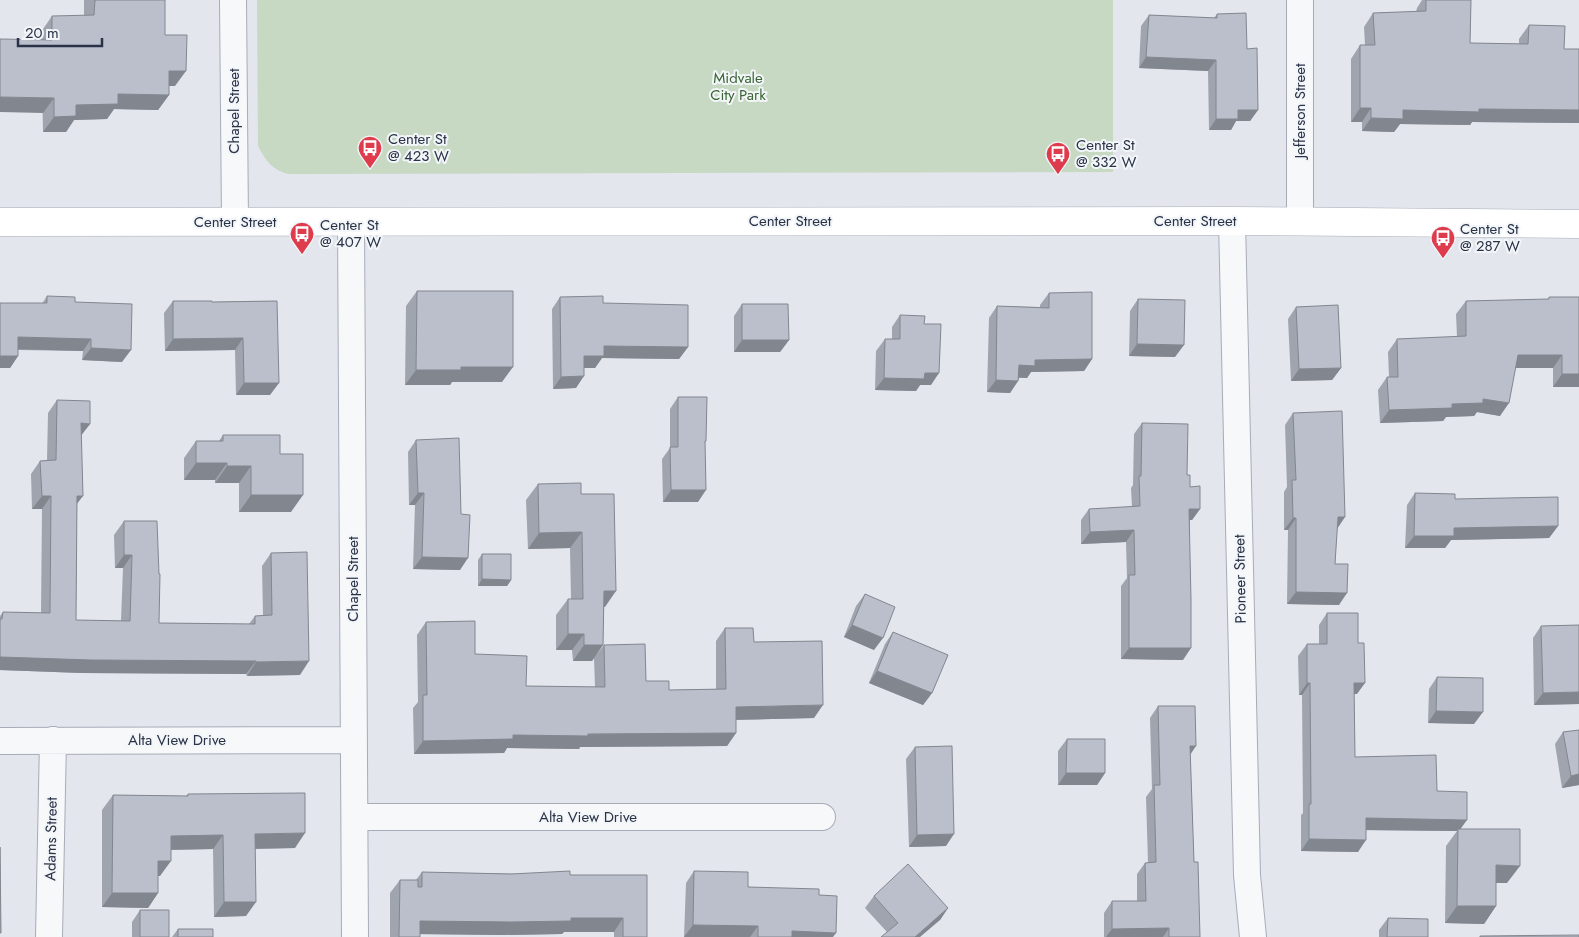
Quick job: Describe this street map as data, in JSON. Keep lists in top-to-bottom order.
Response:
{
  "streets": {
    "main road": ["Center Street"],
    "street": [
      "Chapel Street",
      "Jefferson Street",
      "Pioneer Street",
      "Alta View Drive",
      "Adams Street"
    ]
  },
  "crossings": [
    ["Chapel Street", "Center Street"],
    ["Chapel Street", "Alta View Drive"],
    ["Jefferson Street", "Center Street"],
    ["Center Street", "Pioneer Street"],
    ["Alta View Drive", "Adams Street"]
  ],
  "parks": ["Midvale City Park"],
  "places": {
    "bus stop": [
      "Center St @ 423 W",
      "Center St @ 332 W",
      "Center St @ 407 W",
      "Center St @ 287 W"
    ]
  },
  "scale_bar": "20 m"
}
